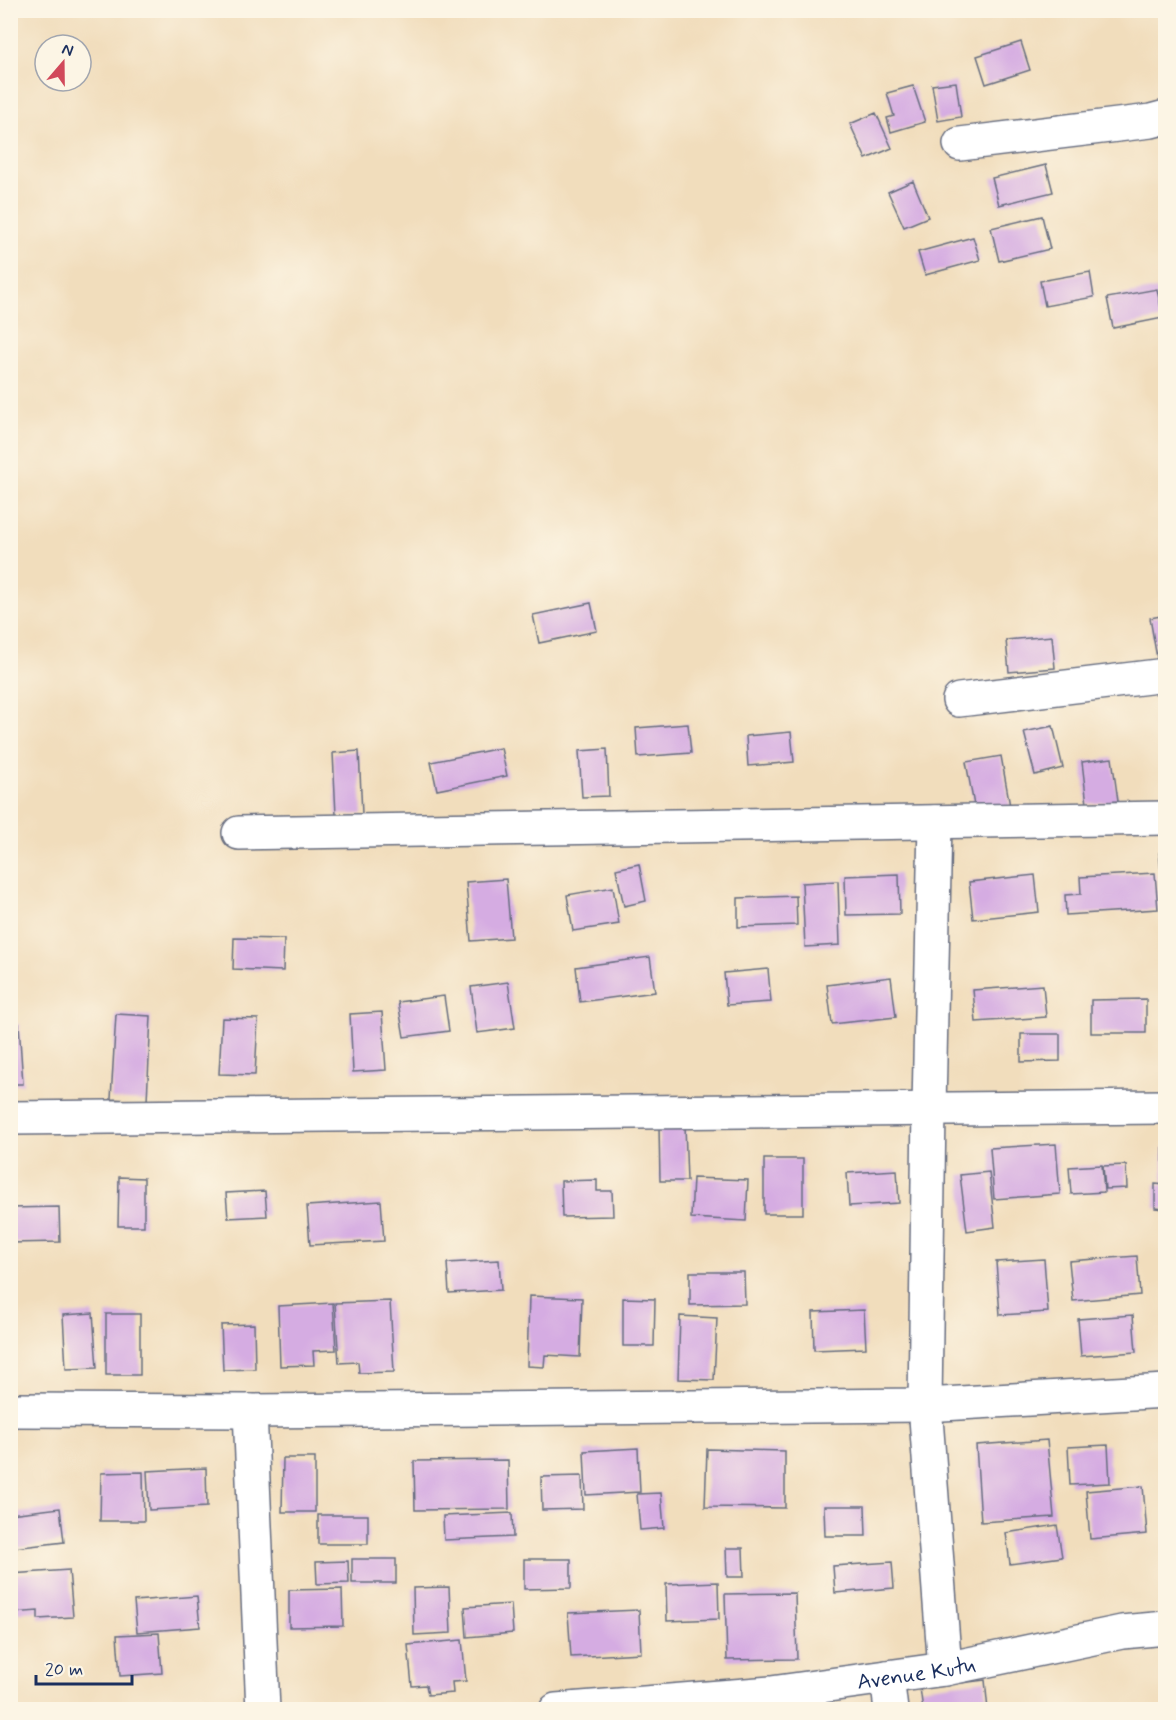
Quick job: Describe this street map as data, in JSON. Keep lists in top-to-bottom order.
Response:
{
  "streets": {
    "street": ["Avenue Kutu"]
  },
  "scale_bar": "20 m",
  "north": "top"
}
